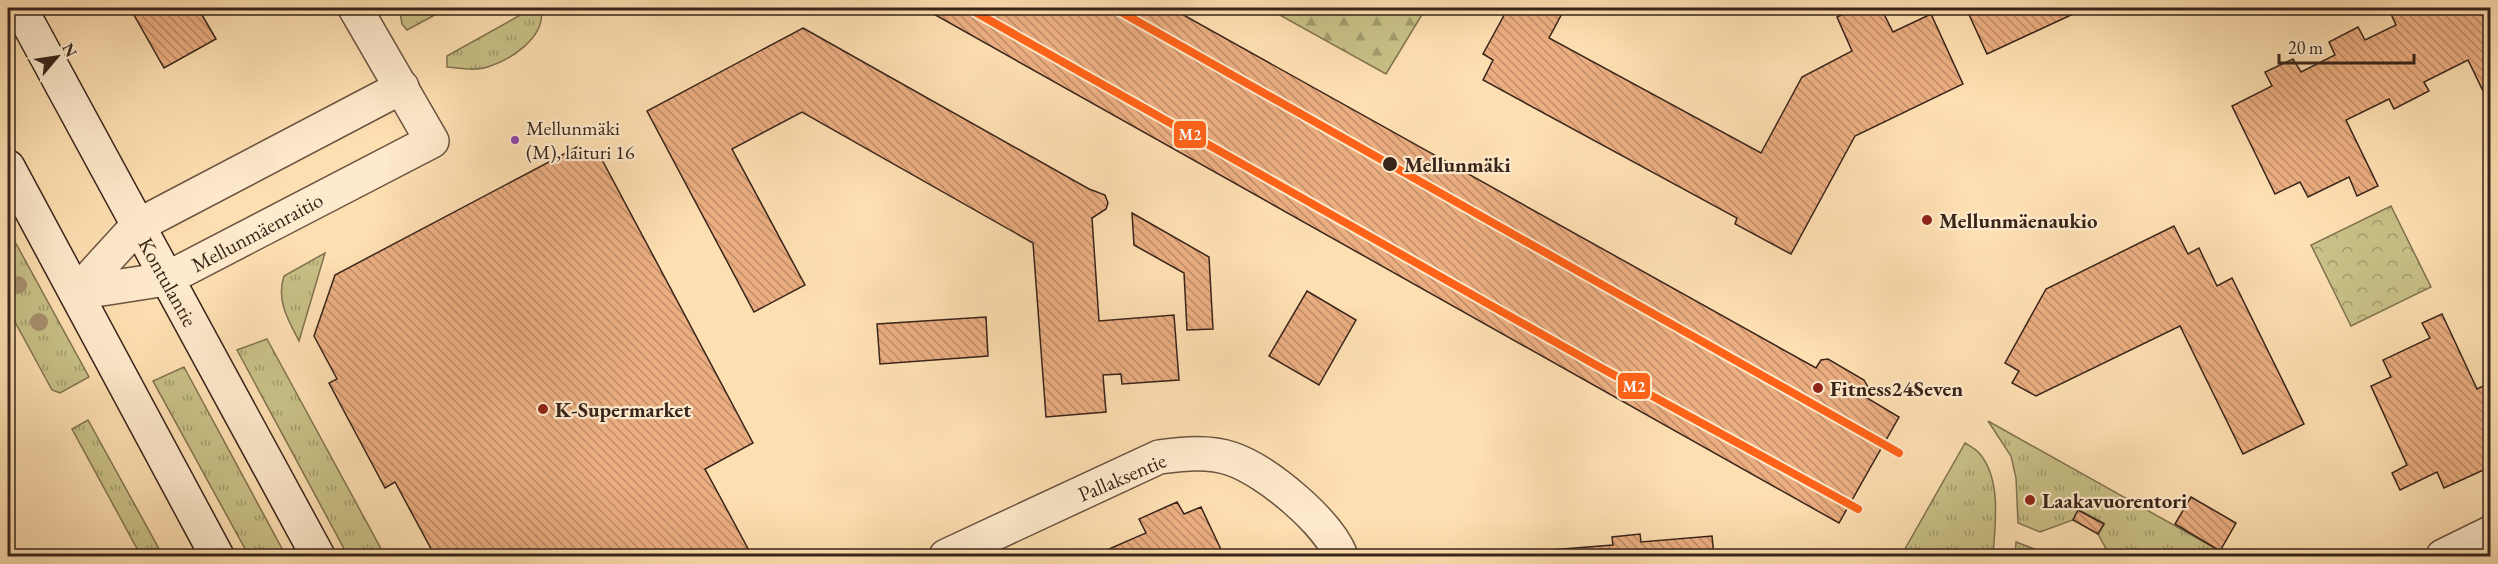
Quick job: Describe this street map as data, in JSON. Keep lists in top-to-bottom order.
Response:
{
  "streets": {
    "street": ["Mellunmäenraitio", "Kontulantie", "Pallaksentie"]
  },
  "crossings": [
    ["Mellunmäenraitio", "Kontulantie"]
  ],
  "places": [
    "Mellunmäki (M), laituri 16",
    "Mellunmäki",
    "Mellunmäenaukio",
    "Fitness24Seven",
    "K-Supermarket",
    "Laakavuorentori"
  ],
  "lines": ["transit line M2"],
  "scale_bar": "20 m",
  "north": "top right"
}
